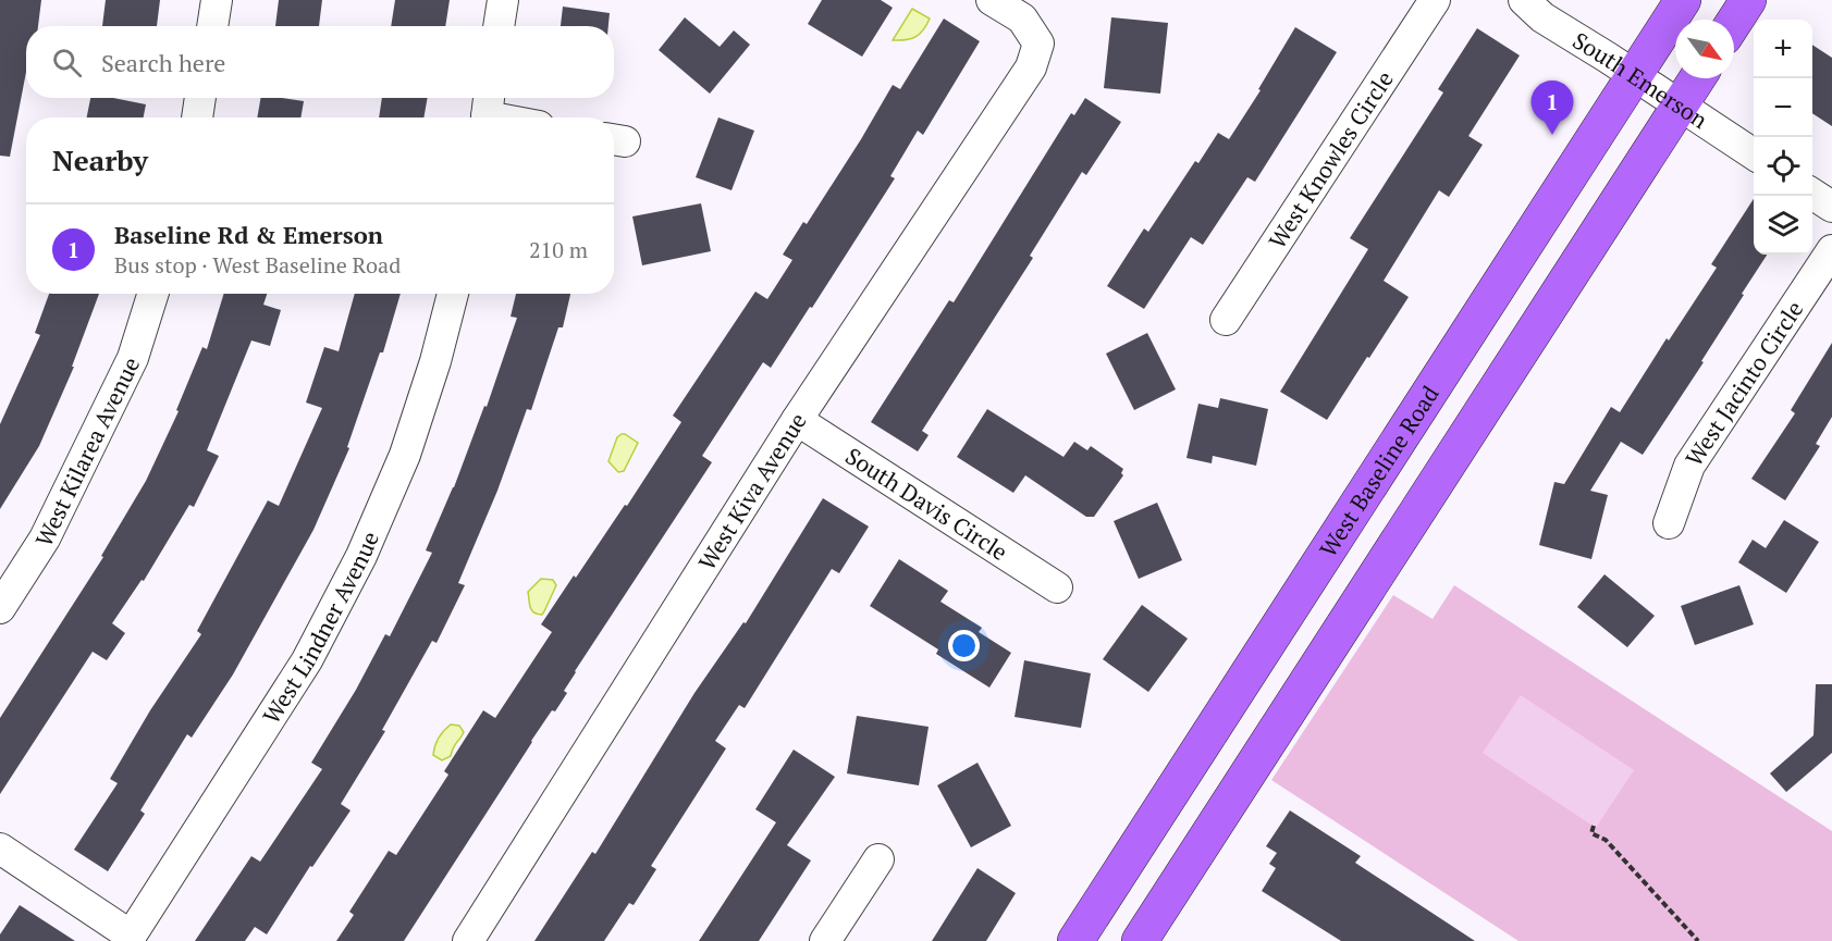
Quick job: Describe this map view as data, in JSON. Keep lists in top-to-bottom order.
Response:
{
  "streets": {
    "main road": ["West Baseline Road"],
    "street": [
      "South Emerson",
      "West Knowles Circle",
      "West Jacinto Circle",
      "West Kilarea Avenue",
      "West Kiva Avenue",
      "South Davis Circle",
      "West Lindner Avenue"
    ]
  },
  "crossings": [
    ["South Emerson", "West Baseline Road"],
    ["West Kiva Avenue", "South Davis Circle"]
  ],
  "north": "bottom right",
  "page": {
    "map_buttons": ["+", "−"],
    "search": "Search here",
    "pins": "1",
    "heading": "Nearby",
    "list": [
      {
        "mark": "1",
        "name": "Baseline Rd & Emerson",
        "note": "Bus stop · West Baseline Road",
        "value": "210 m"
      }
    ]
  }
}
